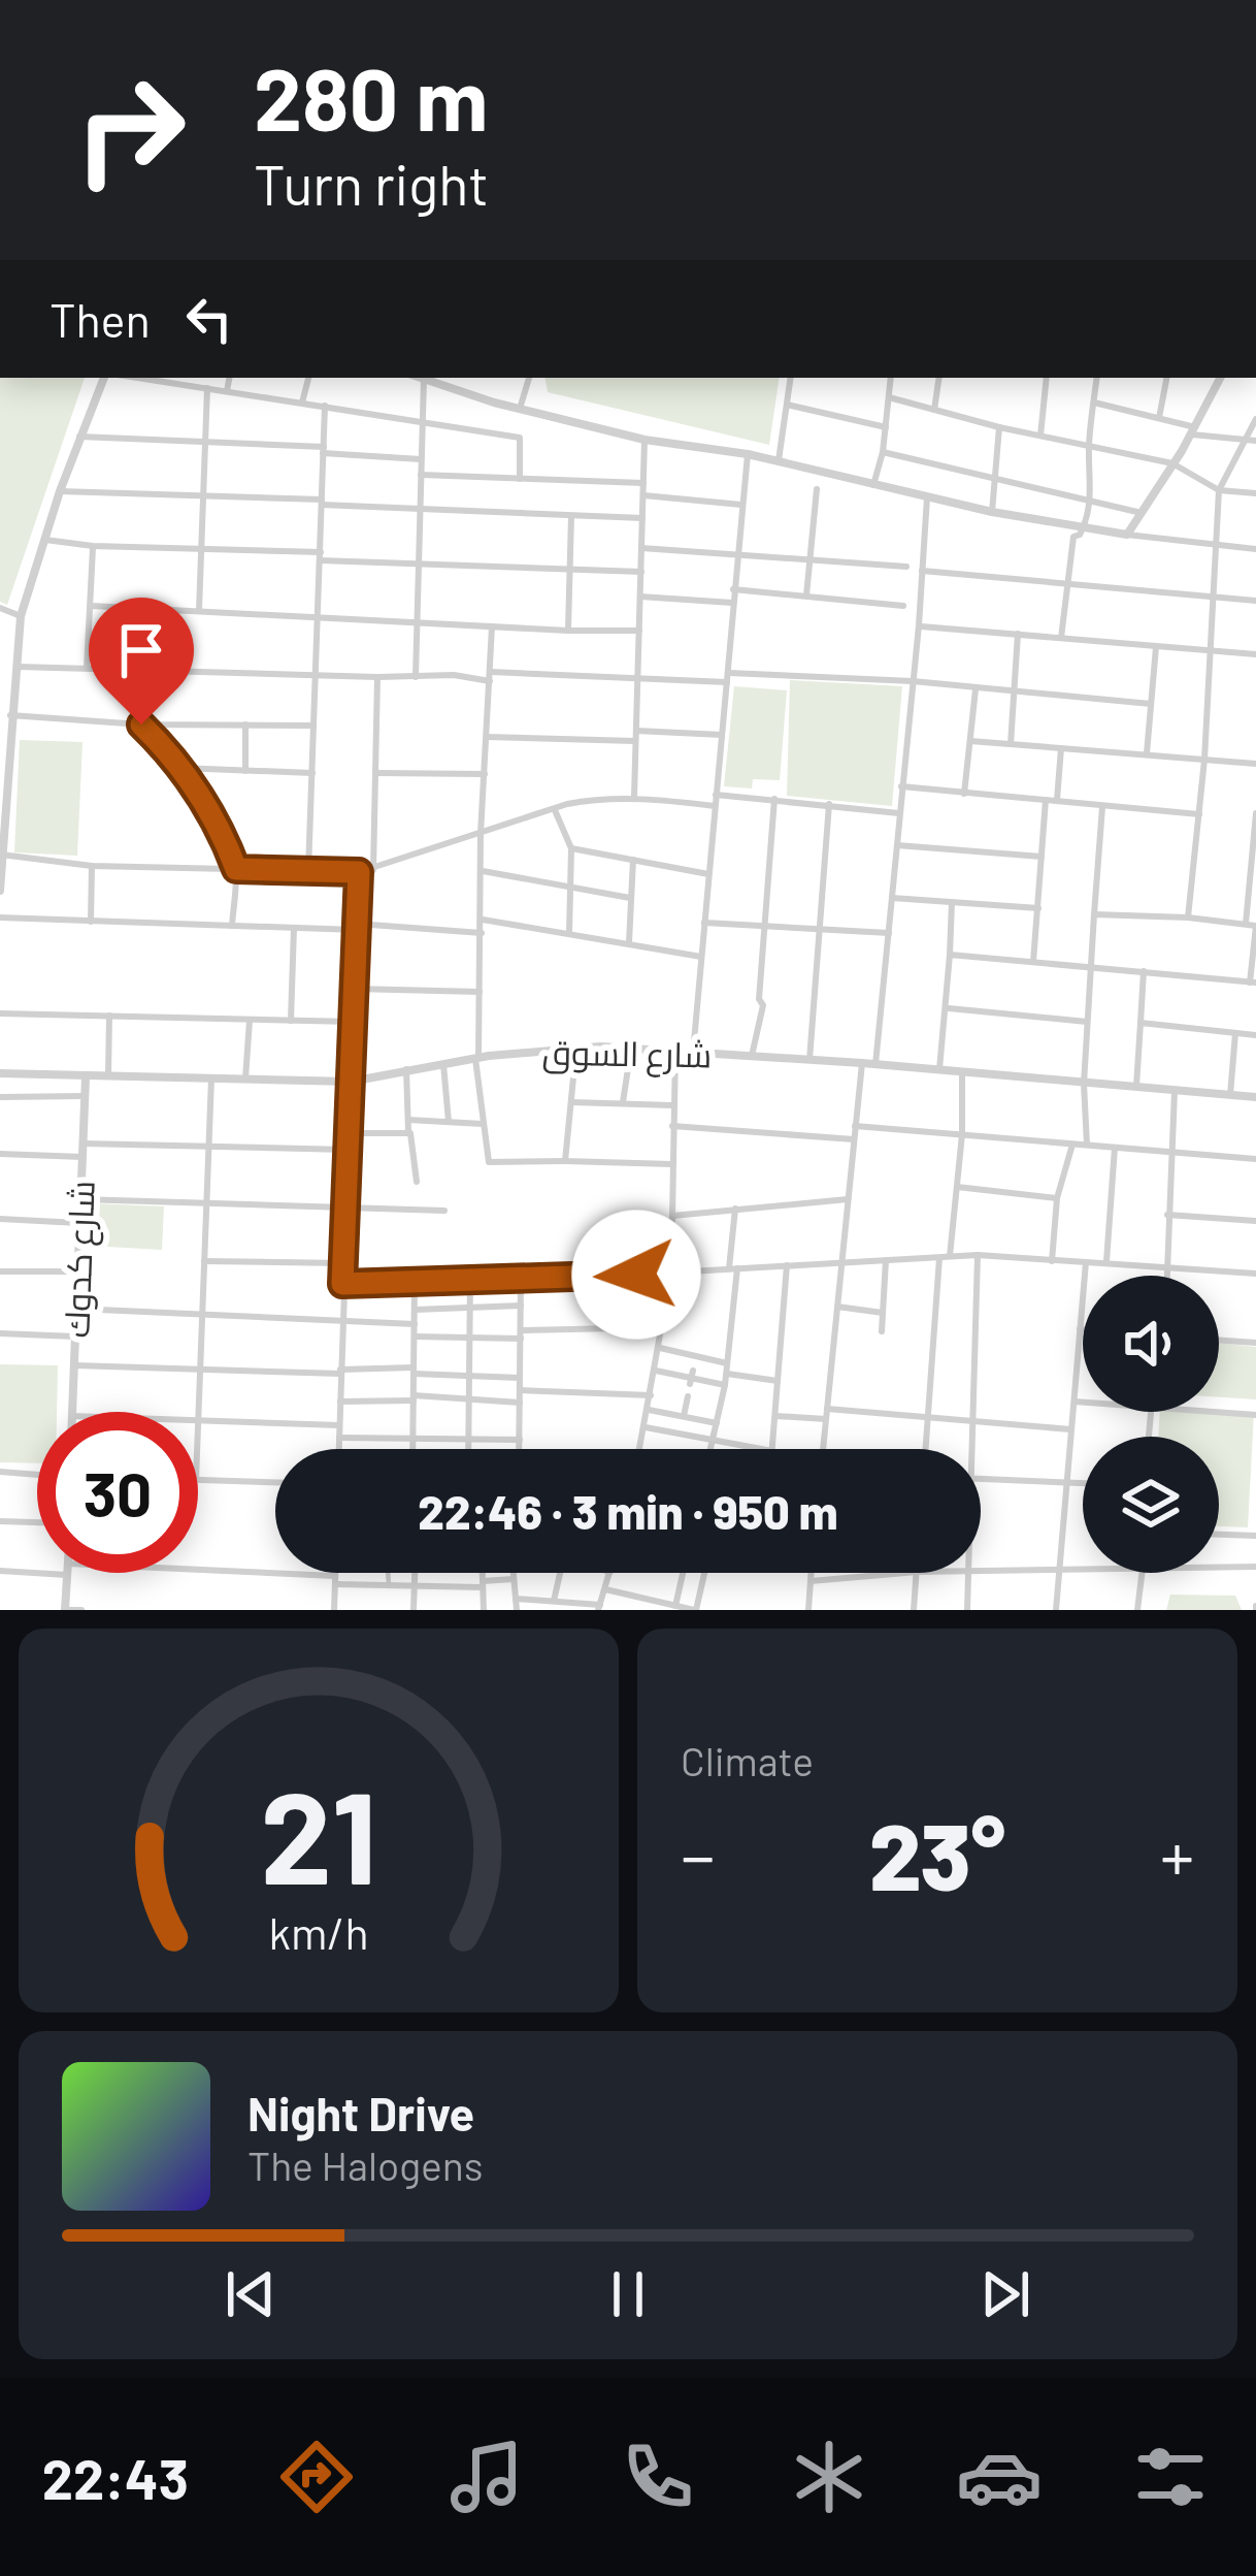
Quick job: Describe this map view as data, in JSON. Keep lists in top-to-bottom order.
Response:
{
  "streets": {
    "street": ["شارع السوق", "شارع كدوك"]
  },
  "crossings": [
    ["شارع السوق", "شارع كدوك"]
  ],
  "page": {
    "turn": ["280 m", "Turn right"],
    "then": "Then",
    "limit": "30",
    "trip": "22:46 · 3 min · 950 m",
    "tile": "Climate",
    "heat": ["−", "23°", "+"],
    "song": ["Night Drive", "The Halogens"],
    "tabs": "22:43",
    "gauge": ["21", "km/h"]
  }
}
